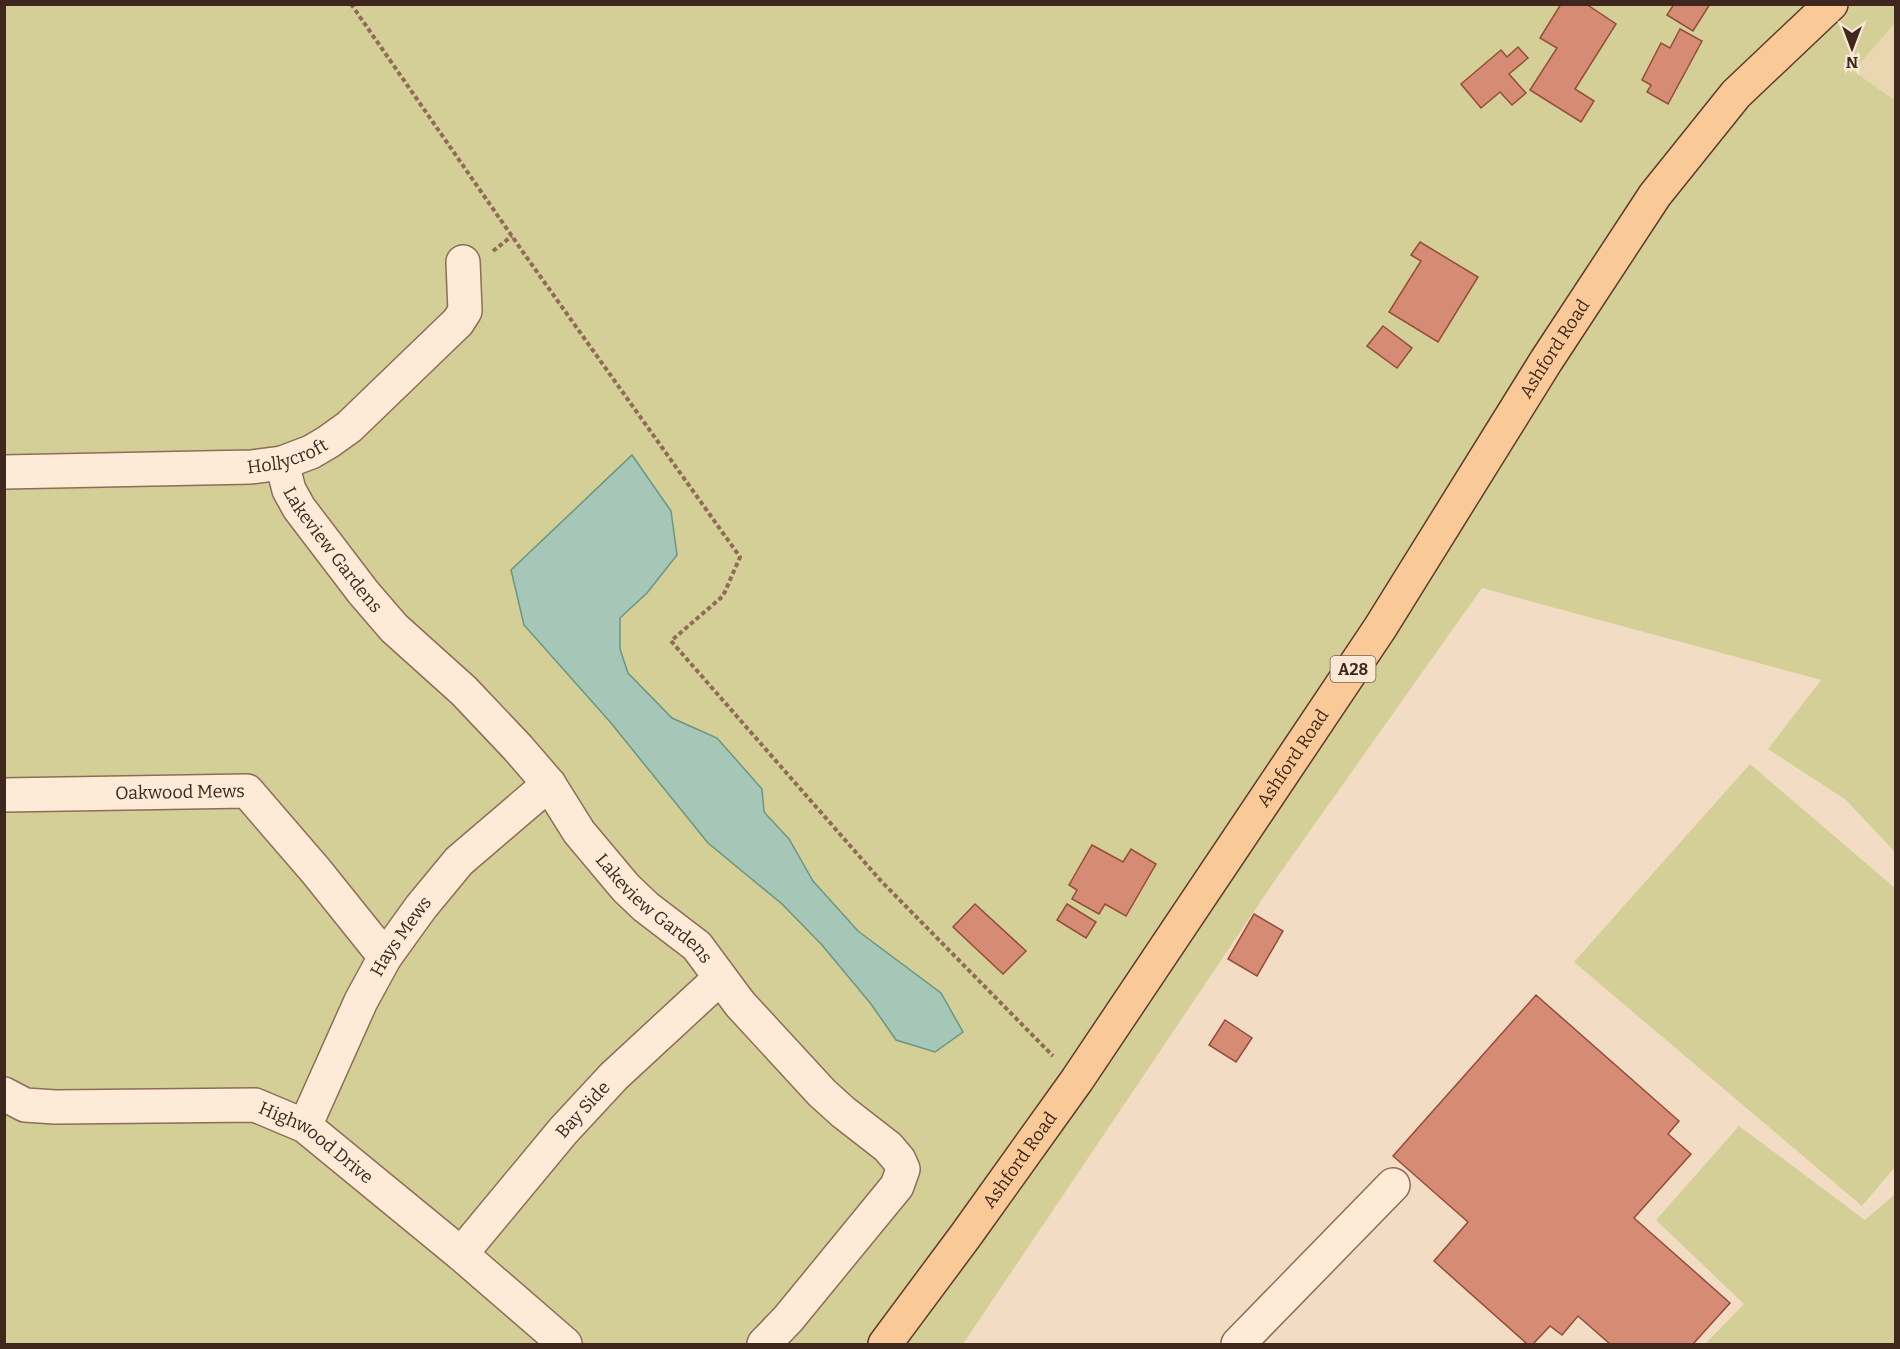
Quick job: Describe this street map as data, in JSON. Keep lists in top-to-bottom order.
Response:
{
  "streets": {
    "main road": ["Ashford Road", "A28"],
    "street": [
      "Hollycroft",
      "Lakeview Gardens",
      "Oakwood Mews",
      "Hays Mews",
      "Bay Side",
      "Highwood Drive"
    ]
  },
  "crossings": [
    ["Hollycroft", "Lakeview Gardens"],
    ["Lakeview Gardens", "Hays Mews"],
    ["Lakeview Gardens", "Bay Side"],
    ["Oakwood Mews", "Hays Mews"],
    ["Hays Mews", "Highwood Drive"],
    ["Bay Side", "Highwood Drive"]
  ],
  "north": "bottom"
}
